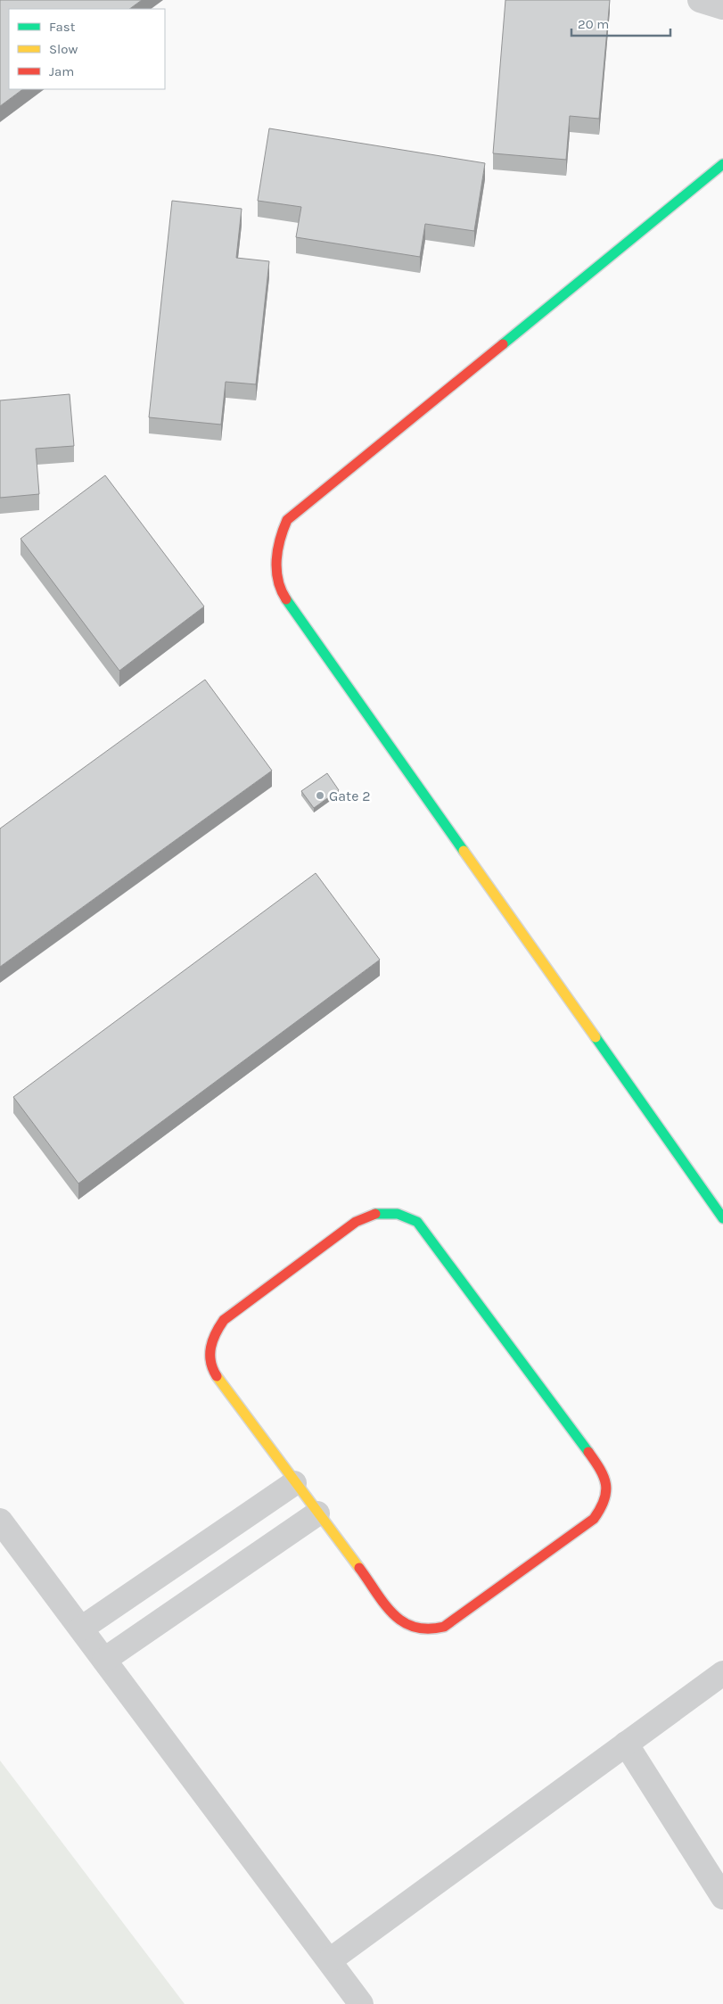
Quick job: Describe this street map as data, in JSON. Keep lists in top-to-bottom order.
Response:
{
  "places": ["Gate 2"],
  "legend": ["Fast", "Slow", "Jam"],
  "scale_bar": "20 m"
}
